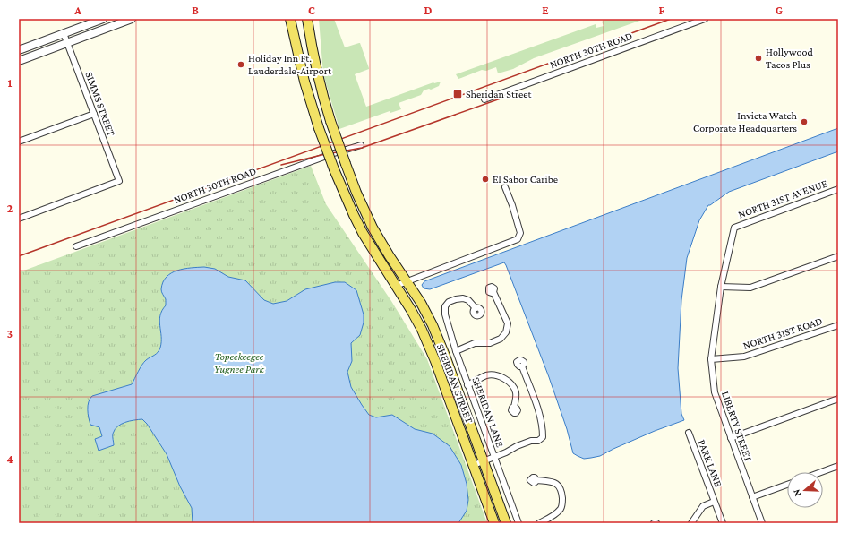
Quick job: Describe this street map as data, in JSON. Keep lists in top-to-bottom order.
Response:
{
  "streets": {
    "main road": ["SHERIDAN STREET"],
    "street": [
      "NORTH 30TH ROAD",
      "SIMMS STREET",
      "NORTH 31ST AVENUE",
      "NORTH 31ST ROAD",
      "SHERIDAN LANE",
      "LIBERTY STREET",
      "PARK LANE"
    ]
  },
  "crossings": [
    ["NORTH 31ST AVENUE", "LIBERTY STREET"],
    ["NORTH 31ST ROAD", "LIBERTY STREET"]
  ],
  "parks": ["Topeekeegee Yugnee Park"],
  "places": {
    "other": [
      "Hollywood Tacos Plus",
      "Holiday Inn Ft. Lauderdale-Airport",
      "Invicta Watch Corporate Headquarters",
      "El Sabor Caribe"
    ],
    "transit": ["Sheridan Street"]
  },
  "north": "left",
  "grid": {
    "columns": [
      "A",
      "B",
      "C",
      "D",
      "E",
      "F",
      "G"
    ],
    "rows": [
      "1",
      "2",
      "3",
      "4"
    ]
  }
}
